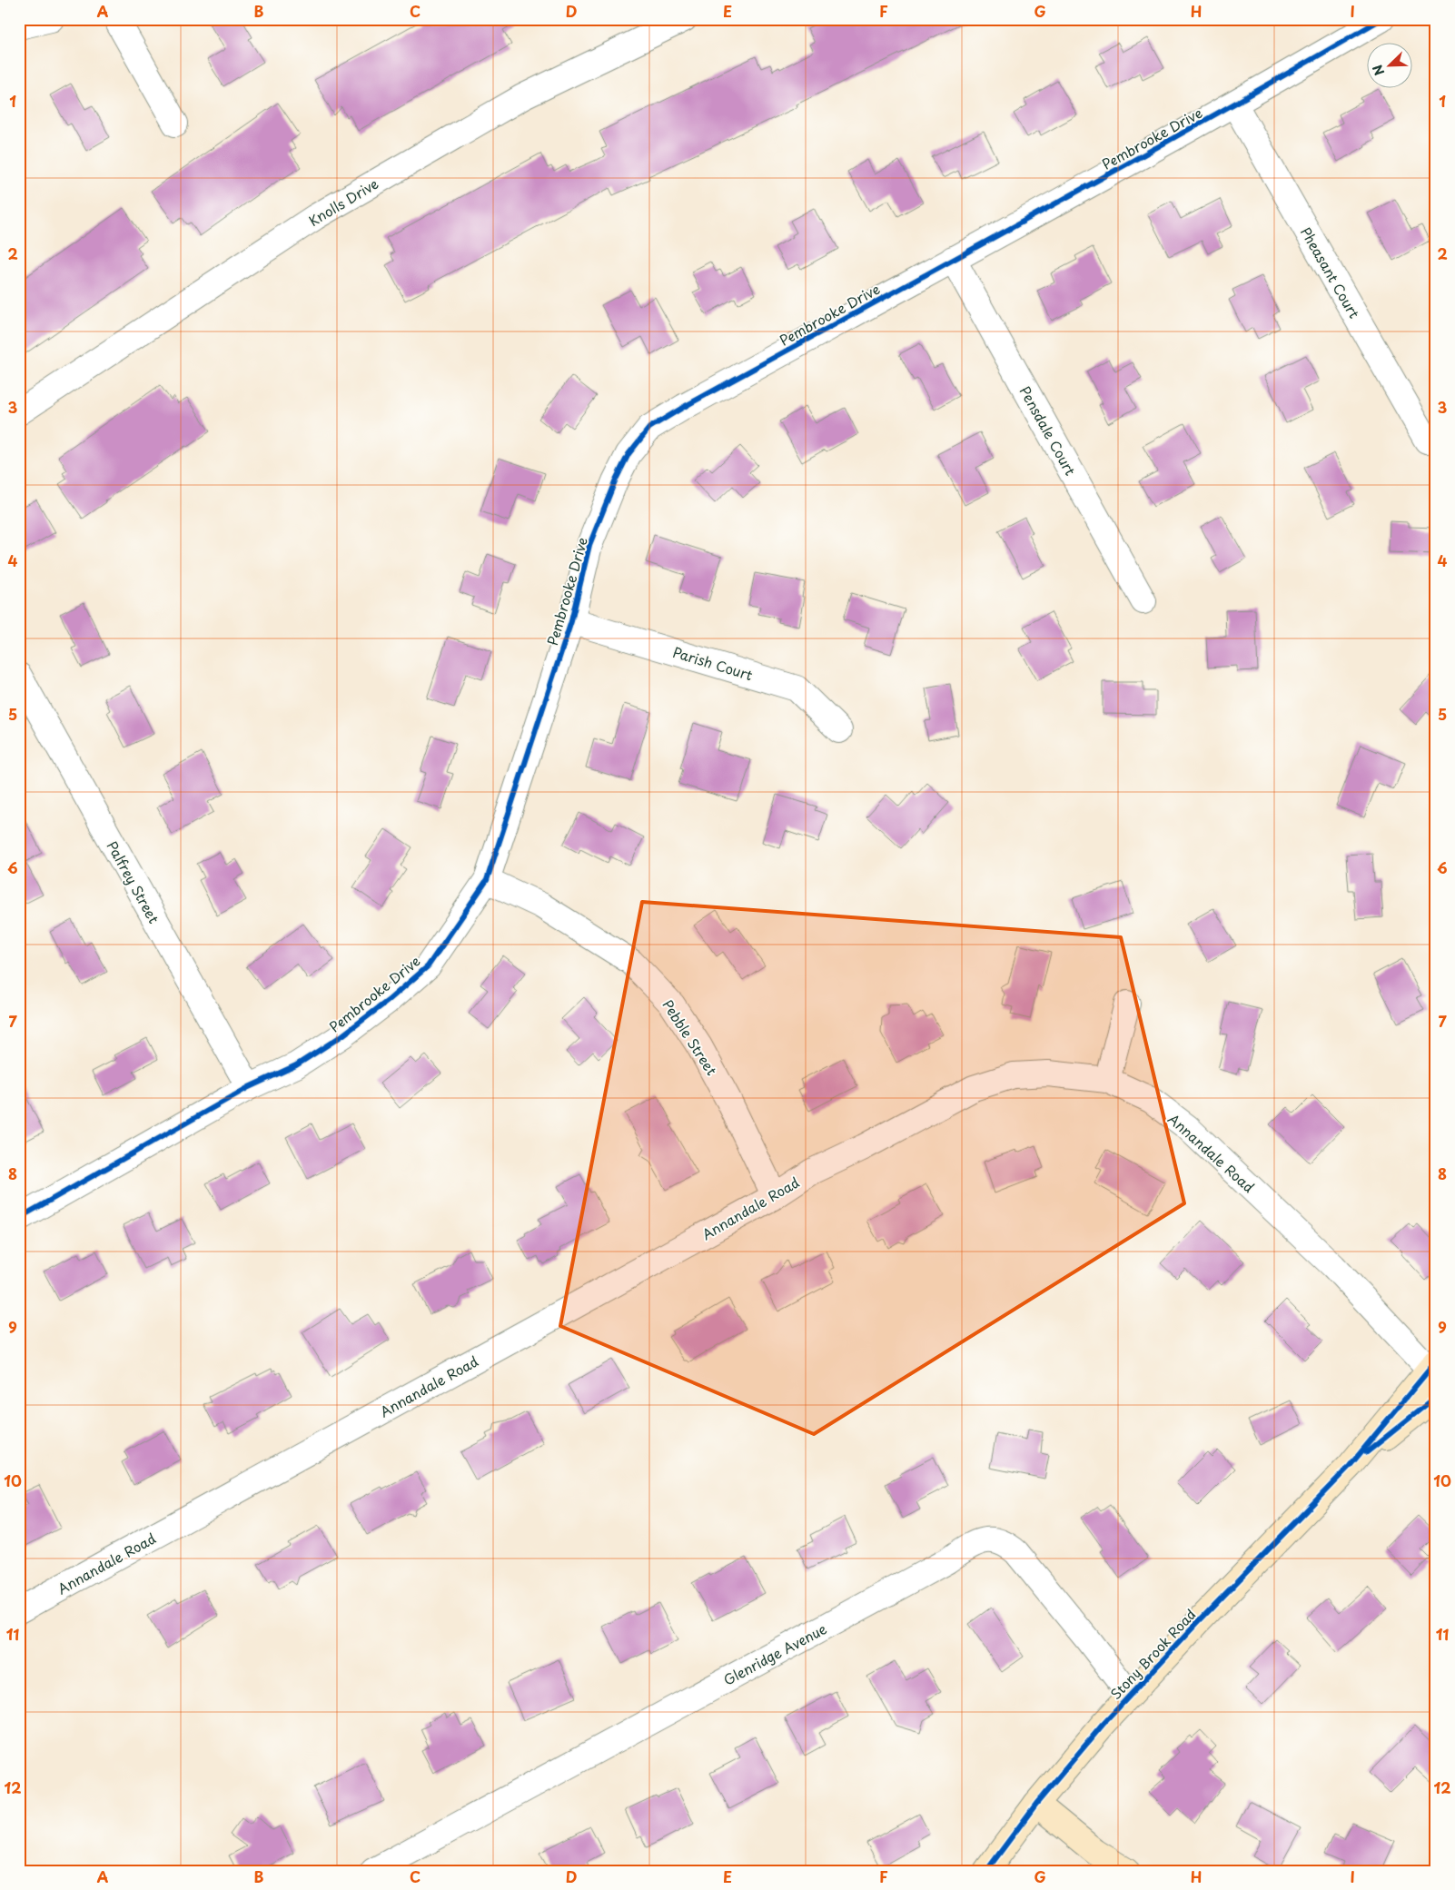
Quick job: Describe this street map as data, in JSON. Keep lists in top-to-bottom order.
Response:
{
  "streets": {
    "main road": ["Stony Brook Road"],
    "street": [
      "Pembrooke Drive",
      "Knolls Drive",
      "Pheasant Court",
      "Pensdale Court",
      "Parish Court",
      "Palfrey Street",
      "Pebble Street",
      "Annandale Road",
      "Glenridge Avenue"
    ]
  },
  "crossings": [
    ["Pembrooke Drive", "Pheasant Court"],
    ["Pembrooke Drive", "Pensdale Court"],
    ["Pembrooke Drive", "Parish Court"],
    ["Pembrooke Drive", "Palfrey Street"],
    ["Pembrooke Drive", "Pebble Street"],
    ["Pebble Street", "Annandale Road"],
    ["Annandale Road", "Stony Brook Road"],
    ["Glenridge Avenue", "Stony Brook Road"]
  ],
  "north": "bottom left",
  "grid": {
    "columns": [
      "A",
      "B",
      "C",
      "D",
      "E",
      "F",
      "G",
      "H",
      "I"
    ],
    "rows": [
      "1",
      "2",
      "3",
      "4",
      "5",
      "6",
      "7",
      "8",
      "9",
      "10",
      "11",
      "12"
    ]
  }
}
